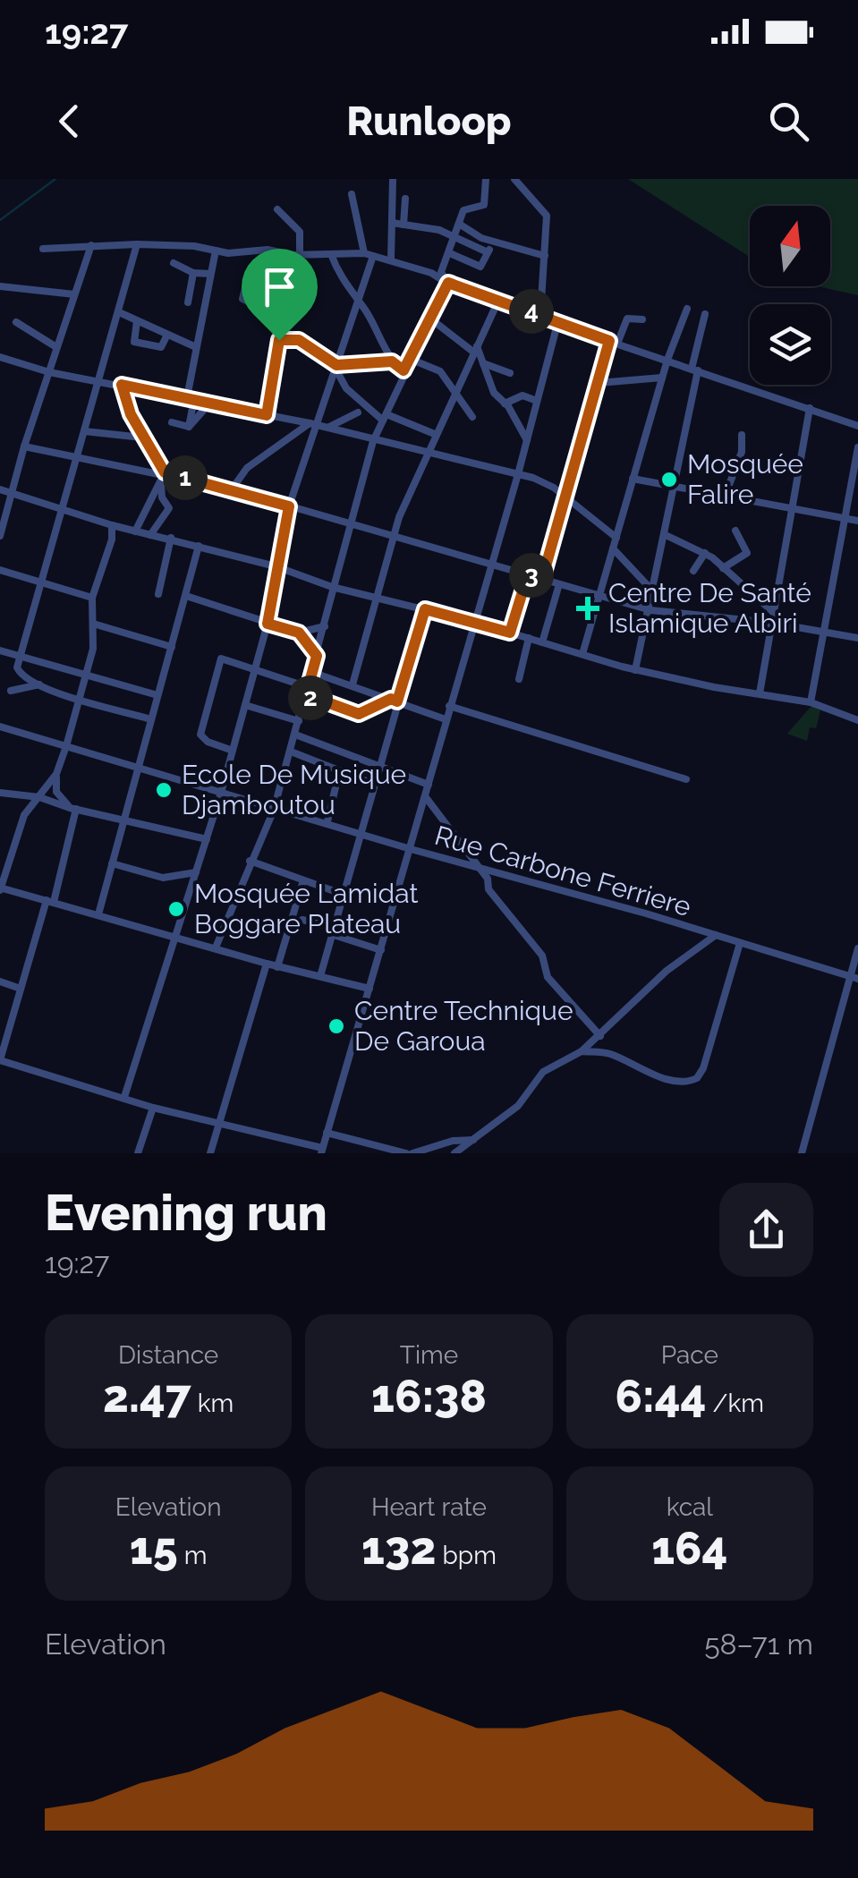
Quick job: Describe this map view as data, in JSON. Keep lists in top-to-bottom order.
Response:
{
  "streets": {
    "street": ["Rue Carbone Ferriere"]
  },
  "places": {
    "other": [
      "Mosquée Falire",
      "Ecole De Musique Djamboutou",
      "Mosquée Lamidat Boggare Plateau",
      "Centre Technique De Garoua"
    ],
    "health": ["Centre De Santé Islamique Albiri"]
  },
  "north": "top",
  "page": {
    "status": "19:27",
    "header": "Runloop",
    "pins": [
      "4",
      "1",
      "3",
      "2"
    ],
    "heading": ["Evening run", "19:27"],
    "stats": [
      ["Distance", "2.47 km"],
      ["Time", "16:38"],
      ["Pace", "6:44 /km"],
      ["Elevation", "15 m"],
      ["Heart rate", "132 bpm"],
      ["kcal", "164"]
    ],
    "chart": ["Elevation", "58–71 m"]
  }
}
